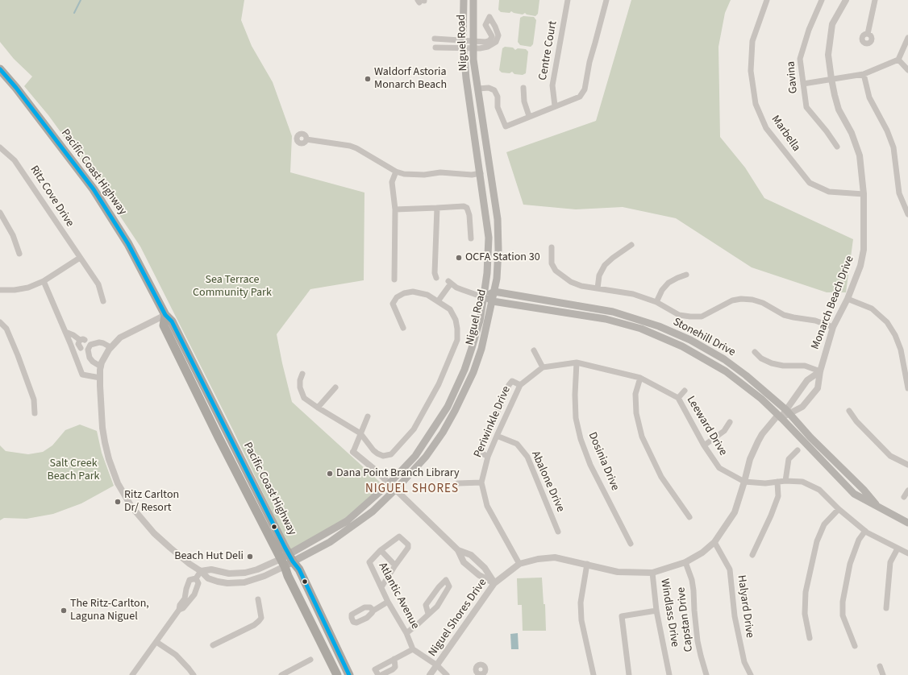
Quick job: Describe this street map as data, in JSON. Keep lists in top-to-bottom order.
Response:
{
  "streets": {
    "highway": ["Pacific Coast Highway"],
    "main road": ["Niguel Road", "Stonehill Drive"],
    "street": [
      "Centre Court",
      "Gavina",
      "Marbella",
      "Ritz Cove Drive",
      "Monarch Beach Drive",
      "Periwinkle Drive",
      "Leeward Drive",
      "Dosinia Drive",
      "Abalone Drive",
      "Atlantic Avenue",
      "Halyard Drive",
      "Windlass Drive",
      "Niguel Shores Drive",
      "Capstan Drive"
    ]
  },
  "crossings": [
    ["Niguel Road", "Pacific Coast Highway"],
    ["Niguel Road", "Stonehill Drive"],
    ["Marbella", "Monarch Beach Drive"],
    ["Monarch Beach Drive", "Stonehill Drive"],
    ["Monarch Beach Drive", "Niguel Shores Drive"],
    ["Periwinkle Drive", "Leeward Drive"],
    ["Periwinkle Drive", "Abalone Drive"],
    ["Periwinkle Drive", "Niguel Shores Drive"],
    ["Leeward Drive", "Dosinia Drive"],
    ["Leeward Drive", "Niguel Shores Drive"],
    ["Halyard Drive", "Niguel Shores Drive"],
    ["Windlass Drive", "Niguel Shores Drive"],
    ["Niguel Shores Drive", "Capstan Drive"]
  ],
  "districts": ["NIGUEL SHORES"],
  "parks": ["Sea Terrace Community Park", "Salt Creek Beach Park"],
  "places": [
    "Waldorf Astoria Monarch Beach",
    "OCFA Station 30",
    "Dana Point Branch Library",
    "Ritz Carlton Dr/ Resort",
    "Beach Hut Deli",
    "The Ritz-Carlton, Laguna Niguel"
  ]
}
